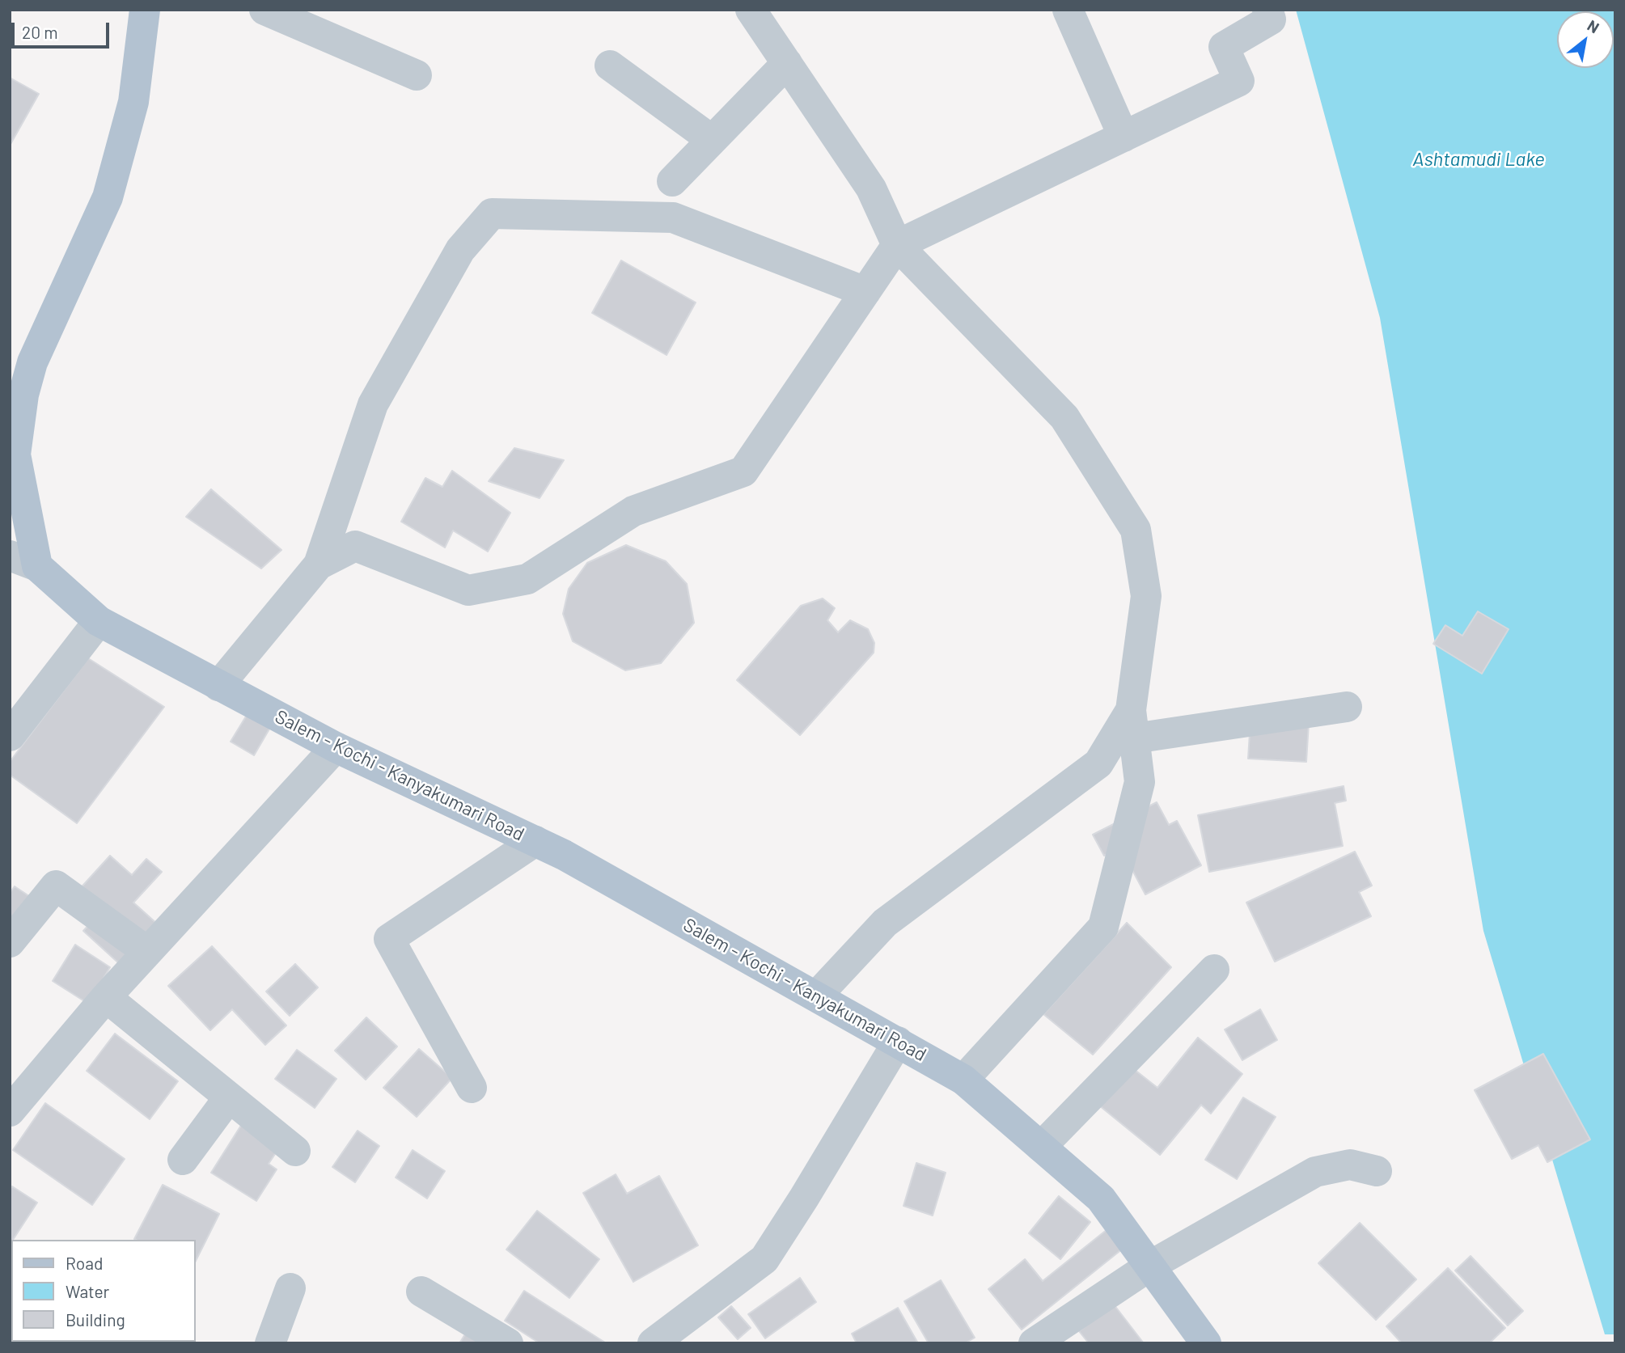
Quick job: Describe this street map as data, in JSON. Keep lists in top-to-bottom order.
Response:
{
  "streets": {
    "main road": ["Salem - Kochi - Kanyakumari Road"]
  },
  "water": ["Ashtamudi Lake"],
  "legend": ["Road", "Water", "Building"],
  "scale_bar": "20 m",
  "north": "top right"
}
